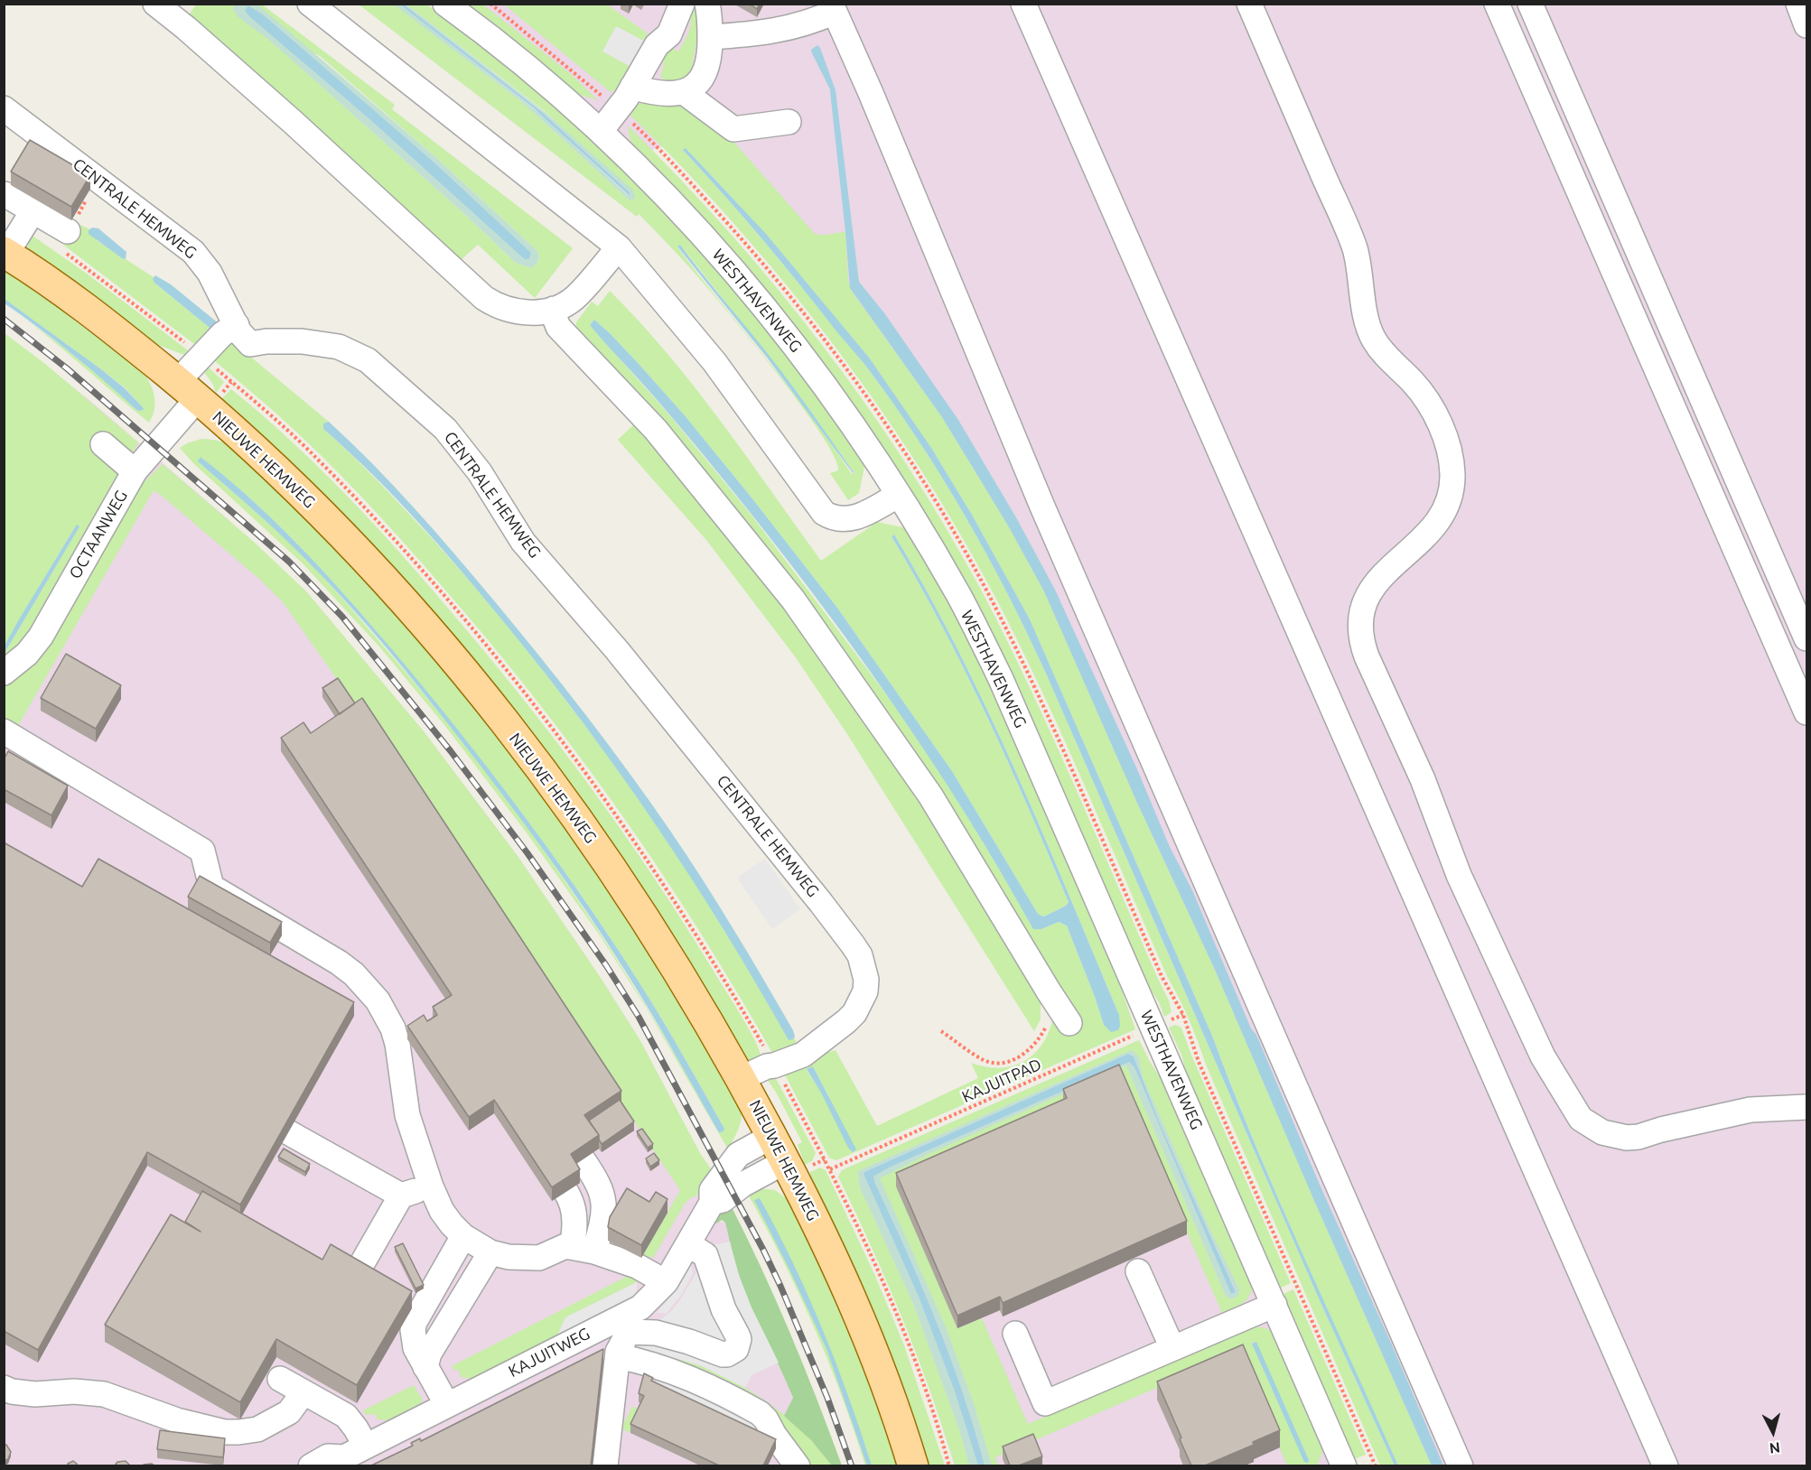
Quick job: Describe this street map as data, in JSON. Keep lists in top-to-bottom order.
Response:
{
  "streets": {
    "main road": ["NIEUWE HEMWEG"],
    "street": [
      "CENTRALE HEMWEG",
      "WESTHAVENWEG",
      "OCTAANWEG",
      "KAJUITWEG"
    ],
    "path": ["KAJUITPAD"]
  },
  "crossings": [
    ["CENTRALE HEMWEG", "NIEUWE HEMWEG"],
    ["CENTRALE HEMWEG", "OCTAANWEG"],
    ["WESTHAVENWEG", "KAJUITPAD"],
    ["NIEUWE HEMWEG", "OCTAANWEG"],
    ["NIEUWE HEMWEG", "KAJUITWEG"]
  ],
  "north": "bottom"
}
